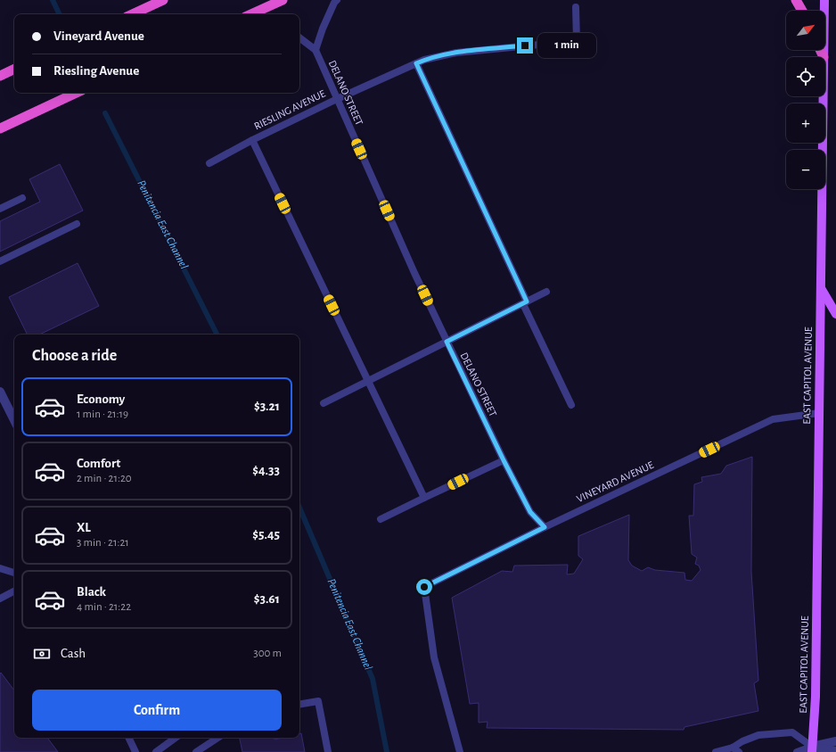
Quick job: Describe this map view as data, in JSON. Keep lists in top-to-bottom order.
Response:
{
  "streets": {
    "main road": ["EAST CAPITOL AVENUE"],
    "lane": ["DELANO STREET", "RIESLING AVENUE", "VINEYARD AVENUE"]
  },
  "crossings": [
    ["DELANO STREET", "RIESLING AVENUE"],
    ["DELANO STREET", "VINEYARD AVENUE"],
    ["EAST CAPITOL AVENUE", "VINEYARD AVENUE"]
  ],
  "water": ["Penitencia East Channel"],
  "north": "top right",
  "page": {
    "map_buttons": ["+", "−"],
    "banner": ["Vineyard Avenue", "Riesling Avenue"],
    "bubble": "1 min",
    "heading": "Choose a ride",
    "list": [
      {
        "name": "Economy",
        "note": "1 min · 21:19",
        "value": "$3.21"
      },
      {
        "name": "Comfort",
        "note": "2 min · 21:20",
        "value": "$4.33"
      },
      {
        "name": "XL",
        "note": "3 min · 21:21",
        "value": "$5.45"
      },
      {
        "name": "Black",
        "note": "4 min · 21:22",
        "value": "$3.61"
      }
    ],
    "pay": ["Cash", "300 m"],
    "buttons": "Confirm"
  }
}
